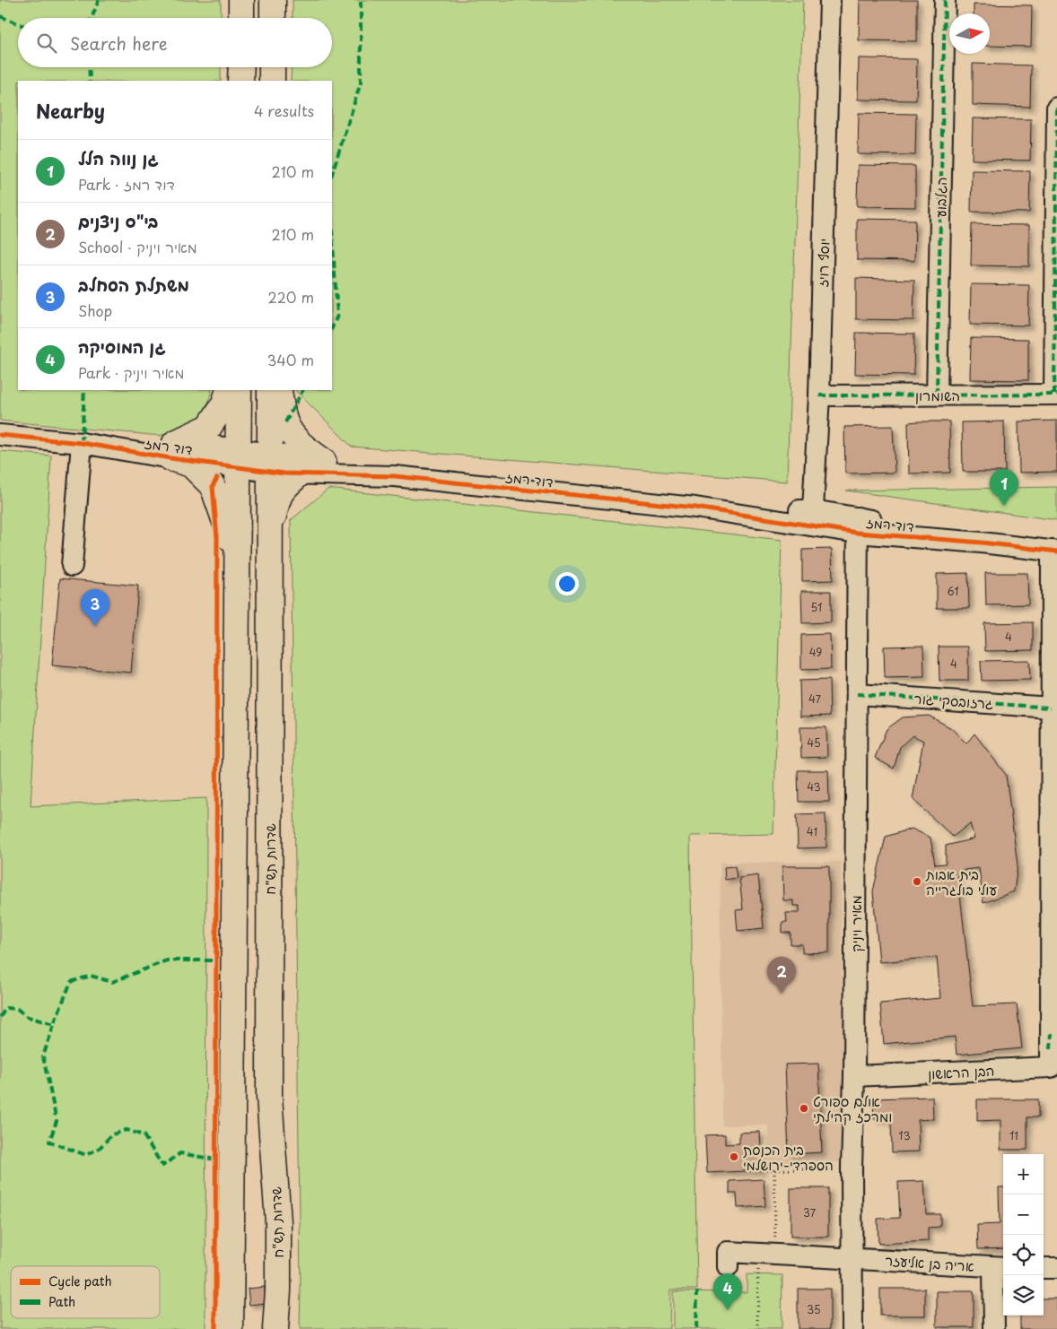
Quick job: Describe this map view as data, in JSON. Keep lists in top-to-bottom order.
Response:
{
  "streets": {
    "main road": ["שדרות תש\"ח"],
    "street": [
      "הגלבוע",
      "יוסף רויז",
      "השומרון",
      "דוד רמז",
      "גרזובסקי גור",
      "מאיר ויניק",
      "הבן הראשון",
      "אריה בן אליעזר"
    ]
  },
  "crossings": [
    ["הגלבוע", "השומרון"],
    ["יוסף רויז", "השומרון"],
    ["יוסף רויז", "דוד רמז"],
    ["דוד רמז", "שדרות תש\"ח"],
    ["דוד רמז", "מאיר ויניק"],
    ["גרזובסקי גור", "מאיר ויניק"],
    ["גרזובסקי גור", "הבן הראשון"],
    ["מאיר ויניק", "הבן הראשון"],
    ["מאיר ויניק", "אריה בן אליעזר"]
  ],
  "places": ["בית אבות עולי בולגרייה", "אולם ספורט ומרכז קהילתי", "בית הכנסת הספרדי-ירושלמי"],
  "house_numbers": [
    "61",
    "51",
    "4",
    "49",
    "4",
    "47",
    "45",
    "43",
    "41",
    "13",
    "11",
    "37",
    "35"
  ],
  "legend": ["Cycle path", "Path"],
  "north": "right",
  "page": {
    "search": "Search here",
    "heading": ["Nearby", "4 results"],
    "list": [
      {
        "mark": "1",
        "name": "גן נווה הלל",
        "note": "Park · דוד רמז",
        "value": "210 m"
      },
      {
        "mark": "2",
        "name": "בי\"ס ניצנים",
        "note": "School · מאיר ויניק",
        "value": "210 m"
      },
      {
        "mark": "3",
        "name": "משתלת הסחלב",
        "note": "Shop",
        "value": "220 m"
      },
      {
        "mark": "4",
        "name": "גן המוסיקה",
        "note": "Park · מאיר ויניק",
        "value": "340 m"
      }
    ],
    "pins": [
      "1",
      "3",
      "2",
      "4"
    ],
    "map_buttons": ["+", "−"]
  }
}
